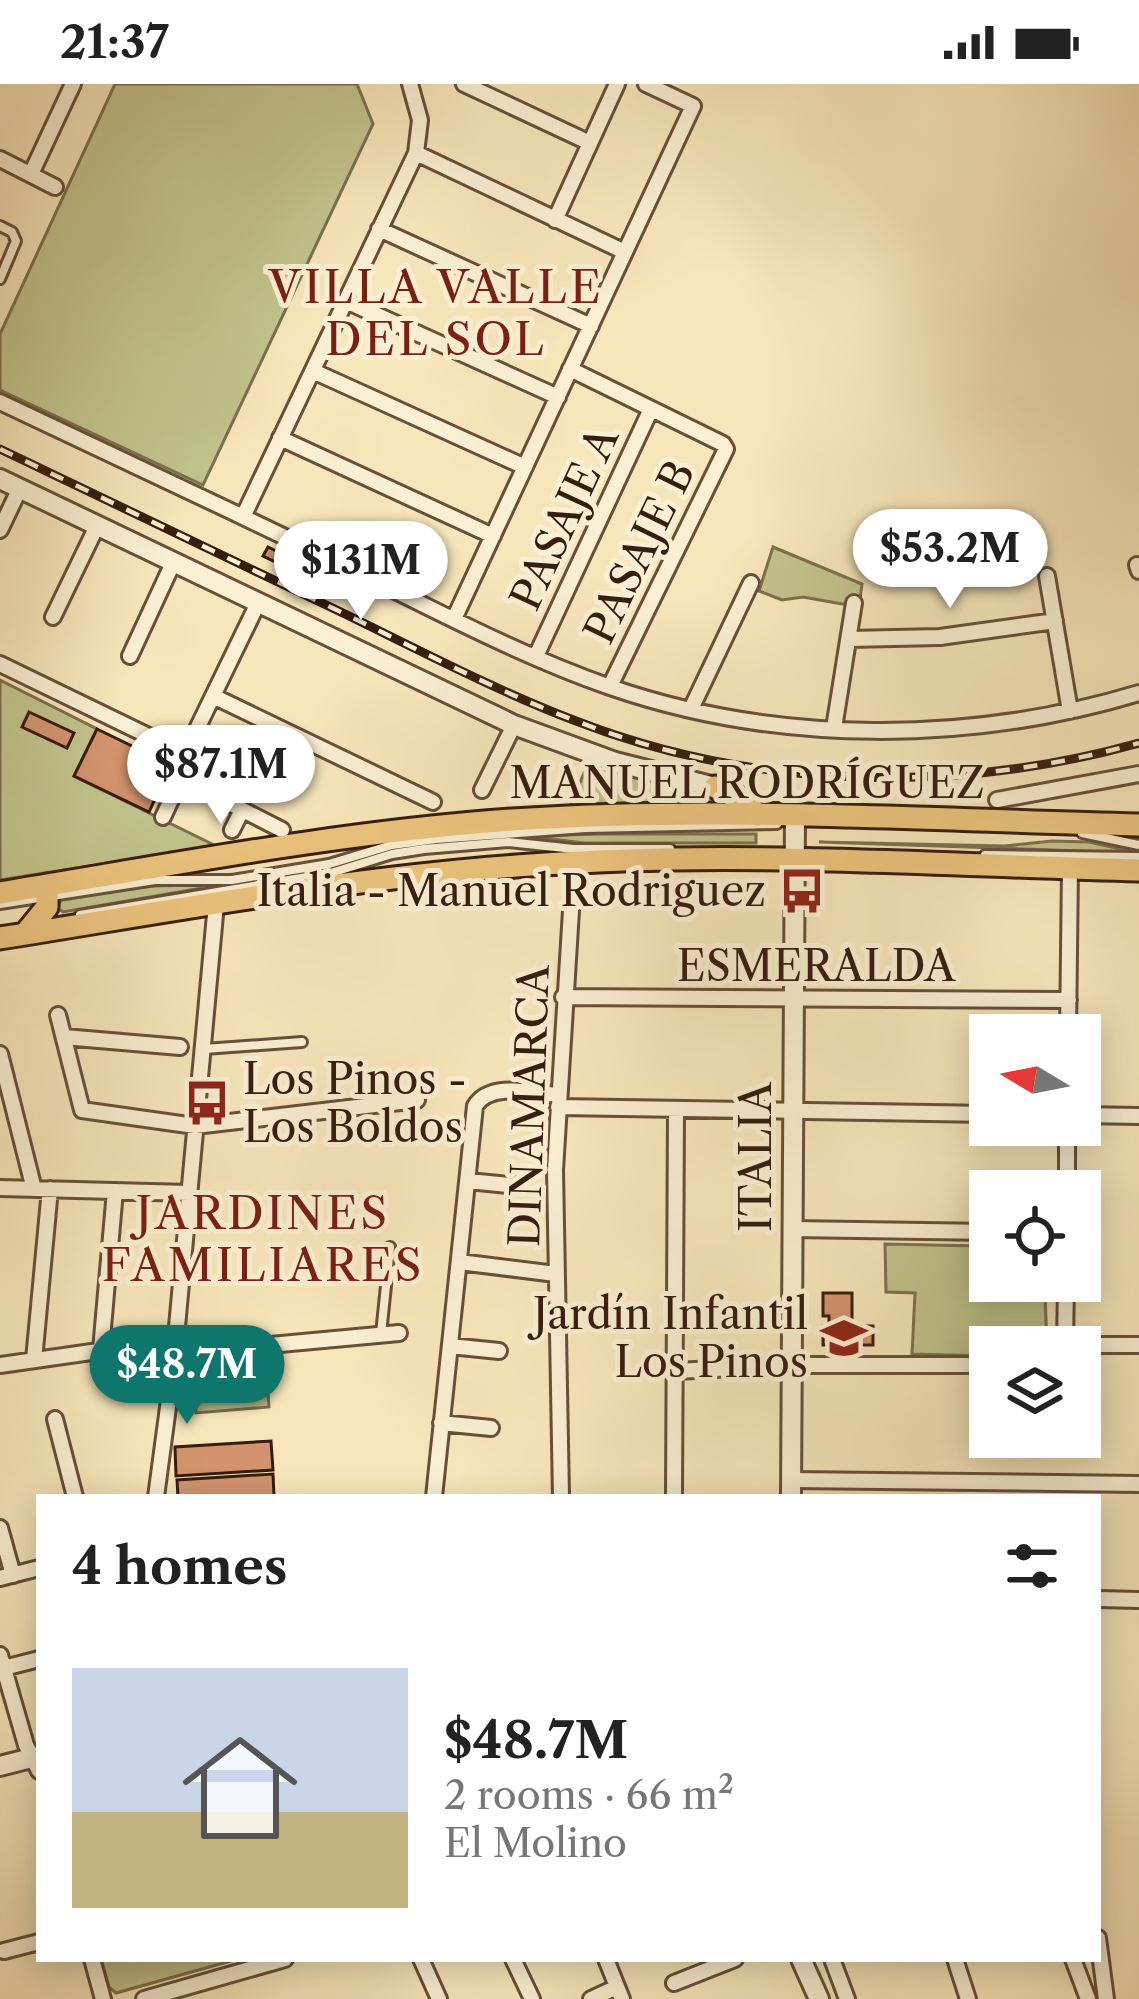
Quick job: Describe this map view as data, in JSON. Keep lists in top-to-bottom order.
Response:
{
  "streets": {
    "main road": ["MANUEL RODRÍGUEZ"],
    "street": [
      "PASAJE A",
      "PASAJE B",
      "ESMERALDA",
      "DINAMARCA",
      "ITALIA"
    ]
  },
  "crossings": [
    ["PASAJE A", "PASAJE B"],
    ["MANUEL RODRÍGUEZ", "DINAMARCA"],
    ["MANUEL RODRÍGUEZ", "ITALIA"],
    ["ESMERALDA", "DINAMARCA"],
    ["ESMERALDA", "ITALIA"]
  ],
  "districts": ["VILLA VALLE DEL SOL", "JARDINES FAMILIARES"],
  "places": {
    "bus stop": ["Italia - Manuel Rodriguez", "Los Pinos - Los Boldos"],
    "school or university": ["Jardín Infantil Los Pinos"]
  },
  "north": "left",
  "page": {
    "status": "21:37",
    "price": [
      "$53.2M",
      "$131M",
      "$87.1M",
      "$48.7M"
    ],
    "heading": "4 homes",
    "list": [
      {
        "name": "$48.7M",
        "note": "2 rooms · 66 m² · El Molino"
      }
    ]
  }
}
